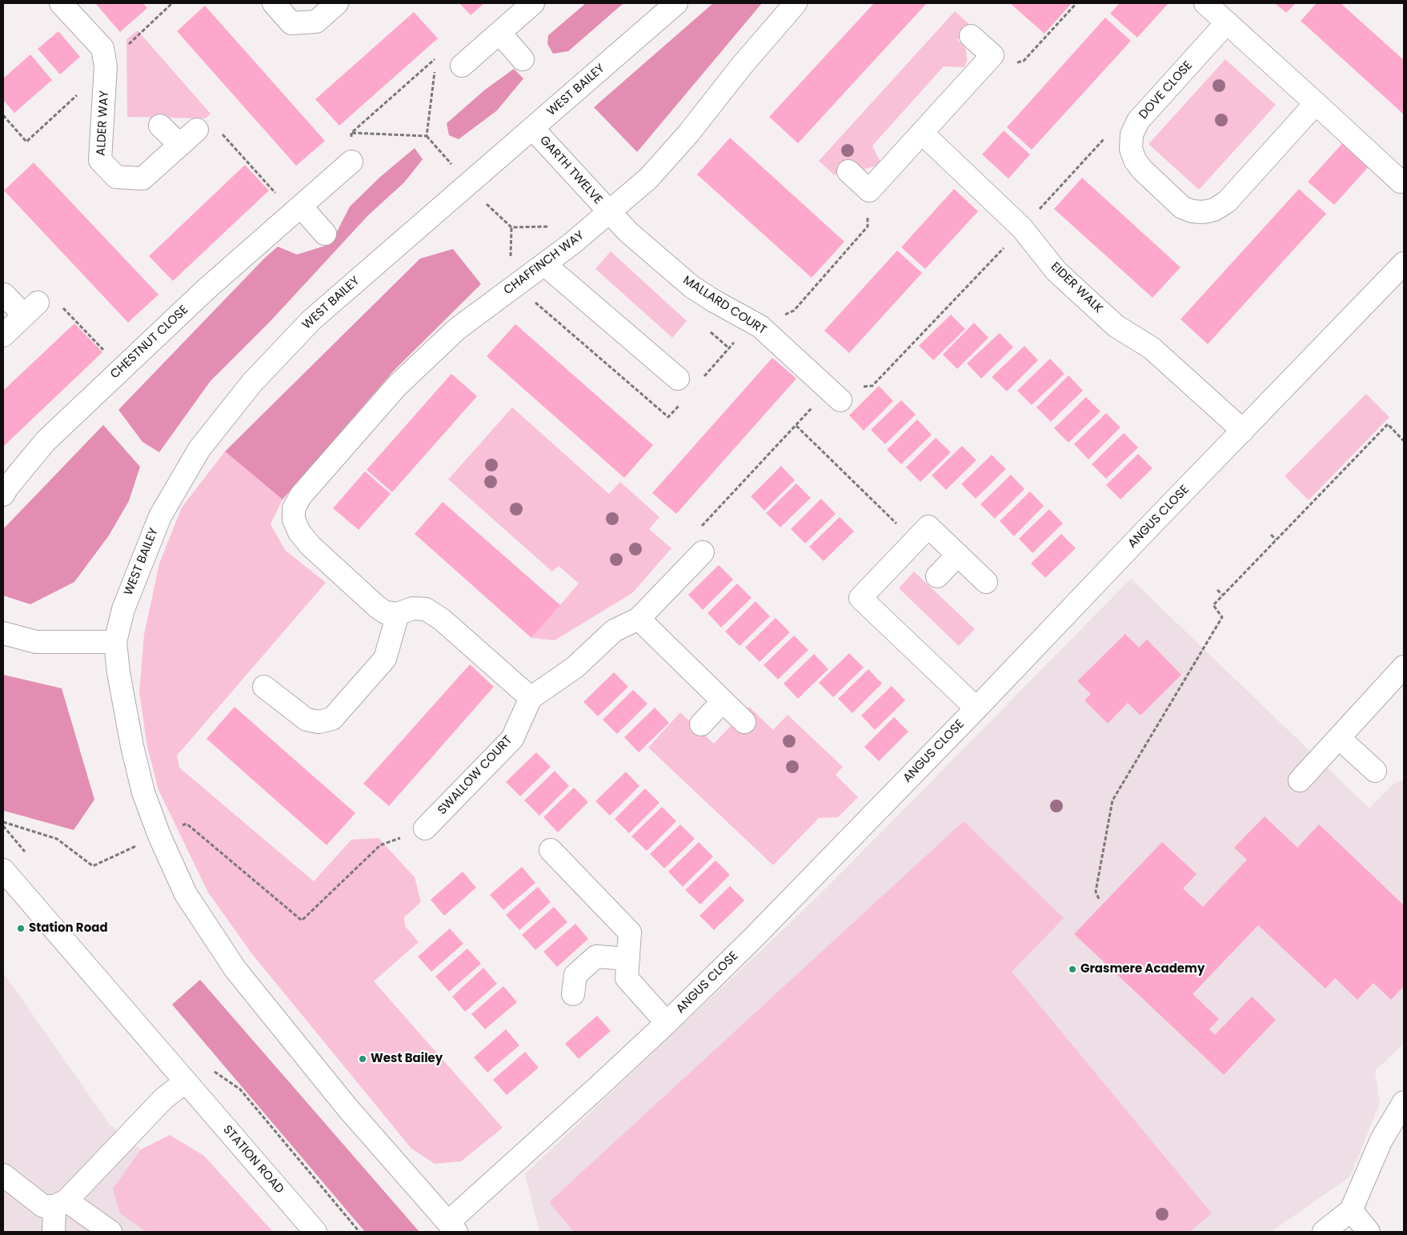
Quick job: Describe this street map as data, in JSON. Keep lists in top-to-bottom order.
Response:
{
  "streets": {
    "street": [
      "WEST BAILEY",
      "DOVE CLOSE",
      "ALDER WAY",
      "GARTH TWELVE",
      "CHAFFINCH WAY",
      "EIDER WALK",
      "MALLARD COURT",
      "CHESTNUT CLOSE",
      "ANGUS CLOSE",
      "SWALLOW COURT",
      "STATION ROAD"
    ]
  },
  "crossings": [
    ["WEST BAILEY", "GARTH TWELVE"],
    ["WEST BAILEY", "ANGUS CLOSE"],
    ["GARTH TWELVE", "CHAFFINCH WAY"],
    ["GARTH TWELVE", "MALLARD COURT"],
    ["CHAFFINCH WAY", "MALLARD COURT"],
    ["EIDER WALK", "ANGUS CLOSE"]
  ],
  "places": ["Station Road", "Grasmere Academy", "West Bailey"]
}
